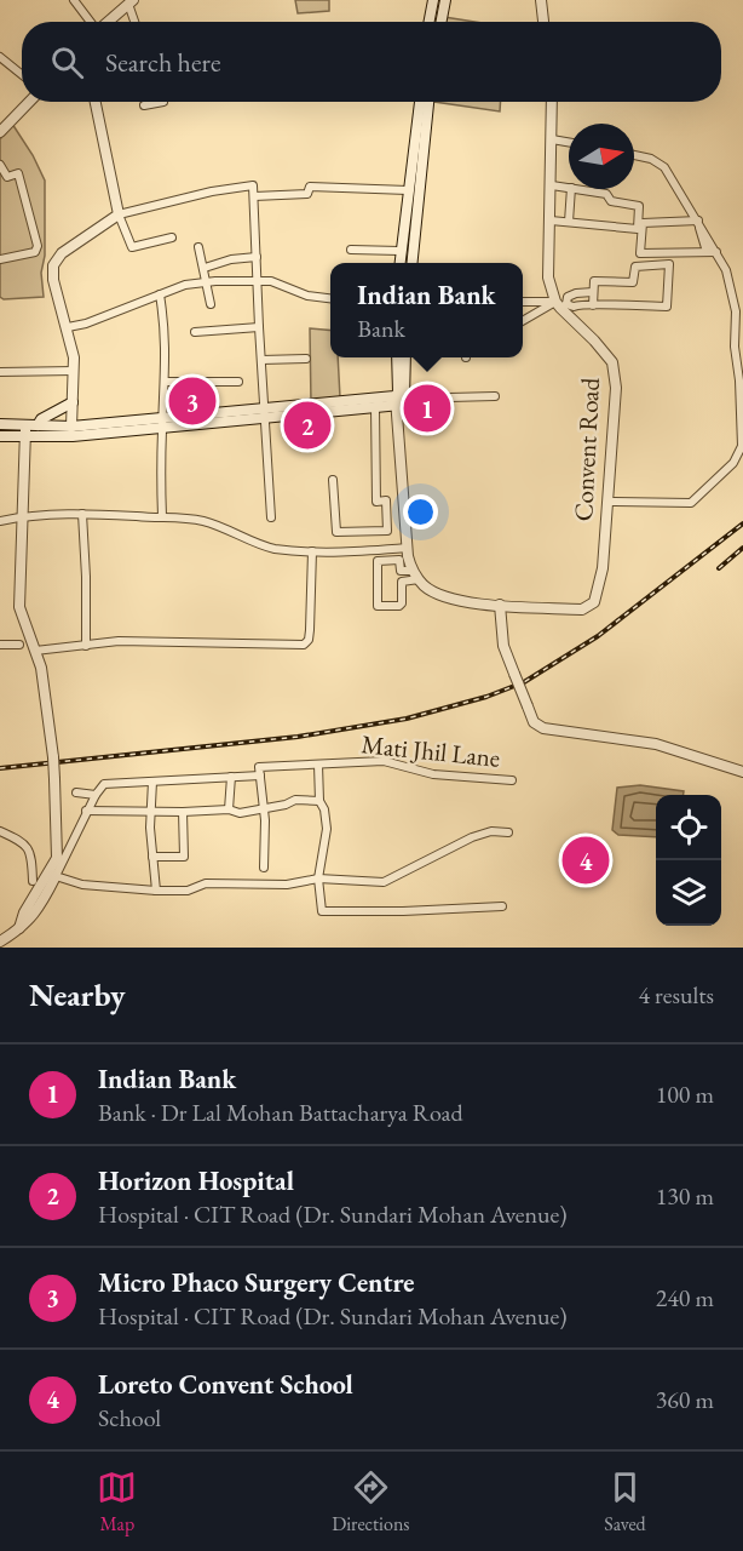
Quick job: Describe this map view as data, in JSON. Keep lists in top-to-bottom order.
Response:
{
  "streets": {
    "street": ["Convent Road", "Mati Jhil Lane"]
  },
  "north": "right",
  "page": {
    "search": "Search here",
    "popup": ["Indian Bank", "Bank"],
    "pins": [
      "3",
      "1",
      "2",
      "4"
    ],
    "heading": ["Nearby", "4 results"],
    "list": [
      {
        "mark": "1",
        "name": "Indian Bank",
        "note": "Bank · Dr Lal Mohan Battacharya Road",
        "value": "100 m"
      },
      {
        "mark": "2",
        "name": "Horizon Hospital",
        "note": "Hospital · CIT Road (Dr. Sundari Mohan Avenue)",
        "value": "130 m"
      },
      {
        "mark": "3",
        "name": "Micro Phaco Surgery Centre",
        "note": "Hospital · CIT Road (Dr. Sundari Mohan Avenue)",
        "value": "240 m"
      },
      {
        "mark": "4",
        "name": "Loreto Convent School",
        "note": "School",
        "value": "360 m"
      }
    ],
    "nav": ["Map", "Directions", "Saved"]
  }
}
